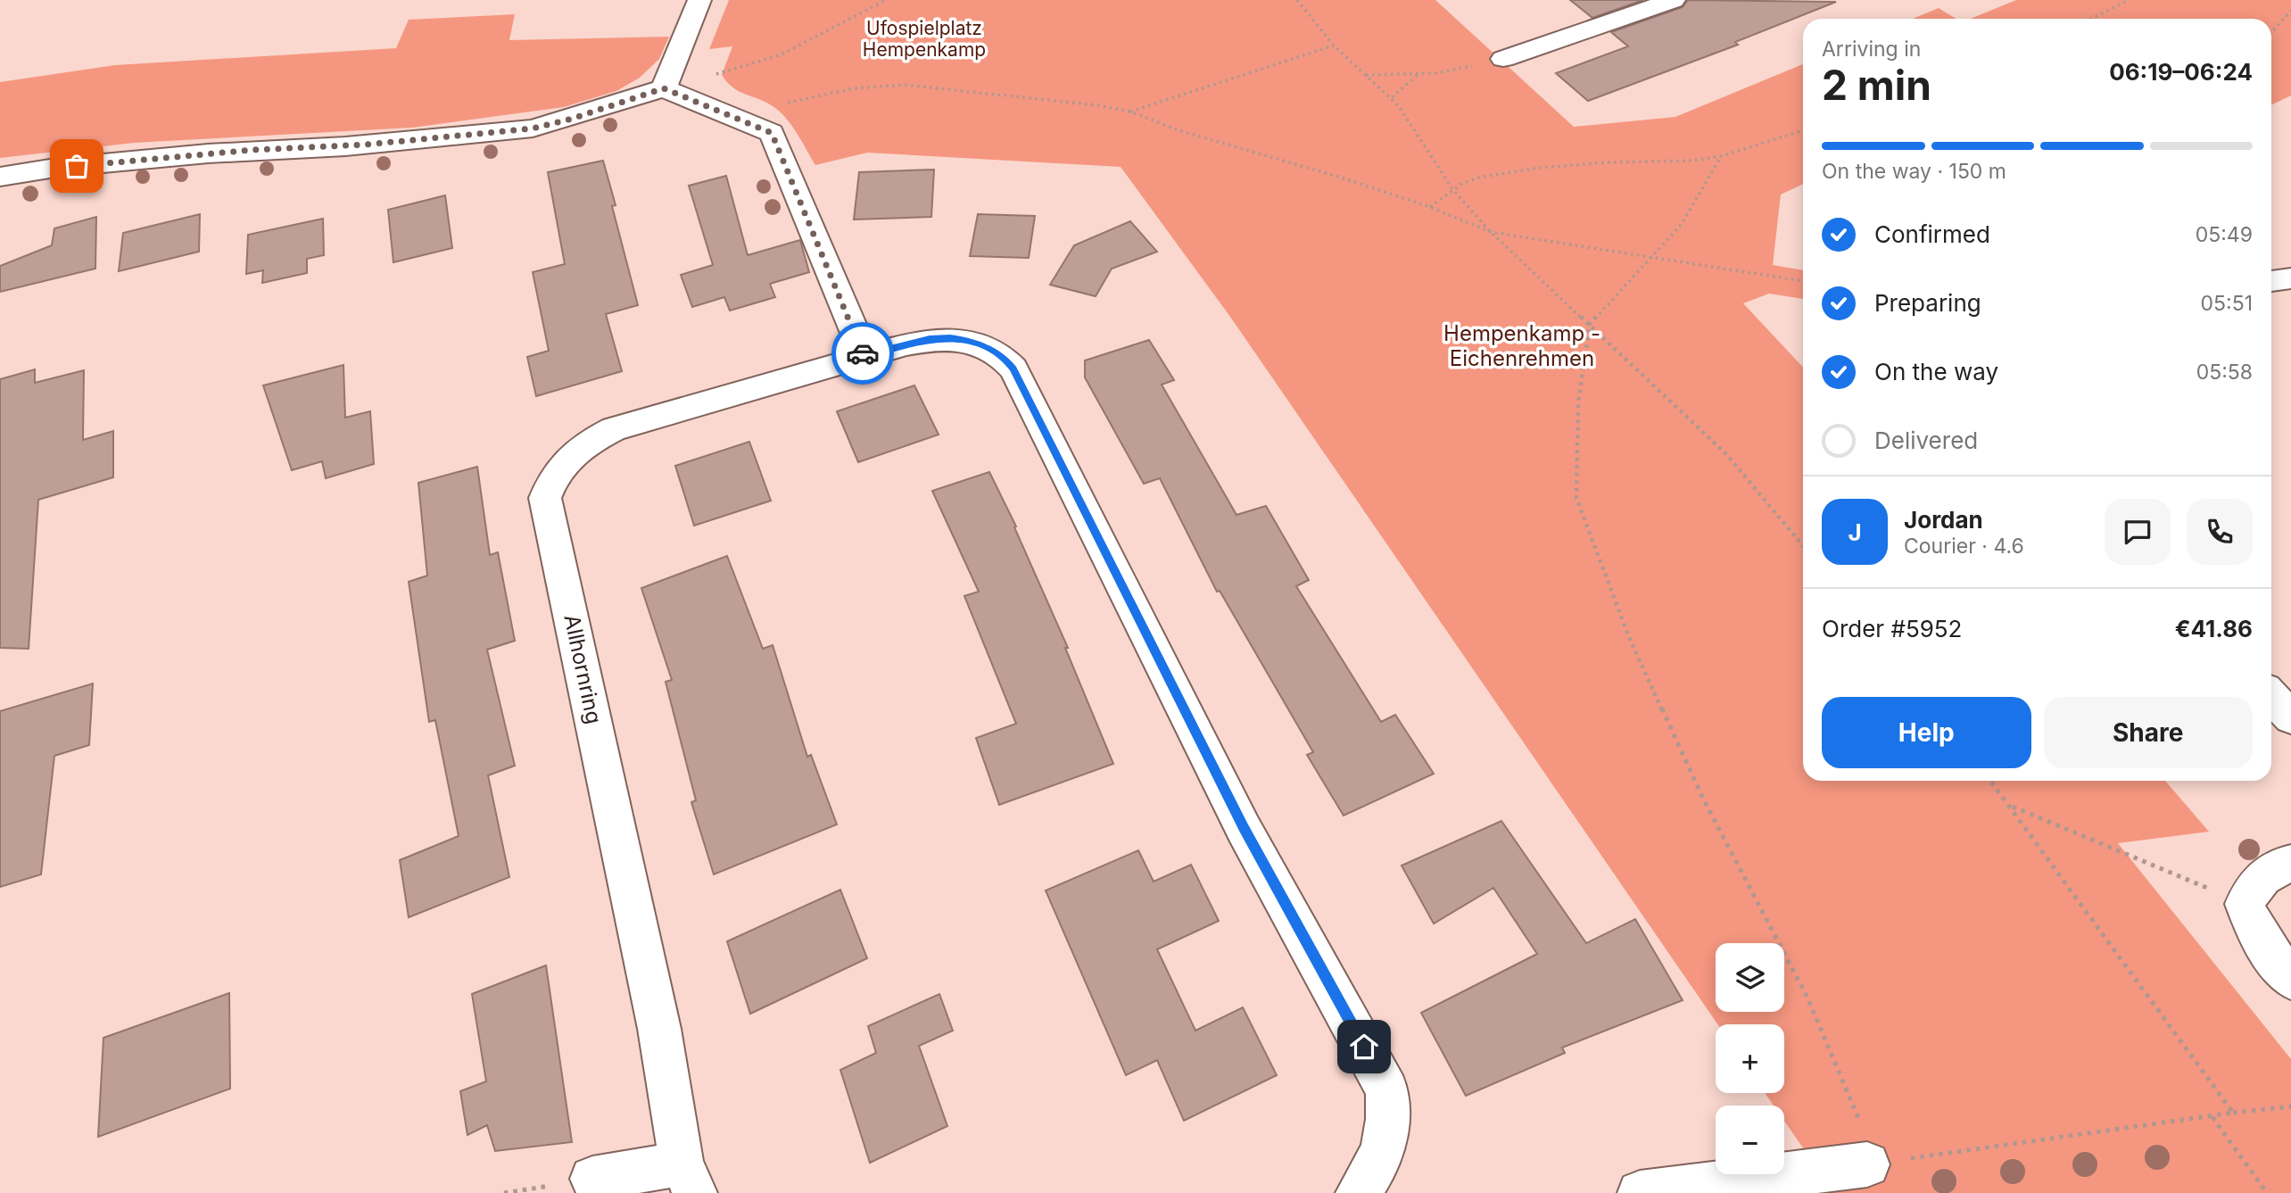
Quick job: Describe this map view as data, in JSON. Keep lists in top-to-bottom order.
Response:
{
  "streets": {
    "street": ["Allhornring"]
  },
  "parks": ["Ufospielplatz Hempenkamp", "Hempenkamp - Eichenrehmen"],
  "page": {
    "heading": ["2 min", "Arriving in", "06:19–06:24"],
    "panel": [
      "Jordan",
      "Courier · 4.6",
      "Order #5952",
      "€41.86"
    ],
    "bar": "On the way · 150 m",
    "list": [
      ["Confirmed", "05:49"],
      ["Preparing", "05:51"],
      ["On the way", "05:58"],
      "Delivered"
    ],
    "round": "J",
    "buttons": ["Help", "Share"],
    "map_buttons": ["+", "−"]
  }
}
